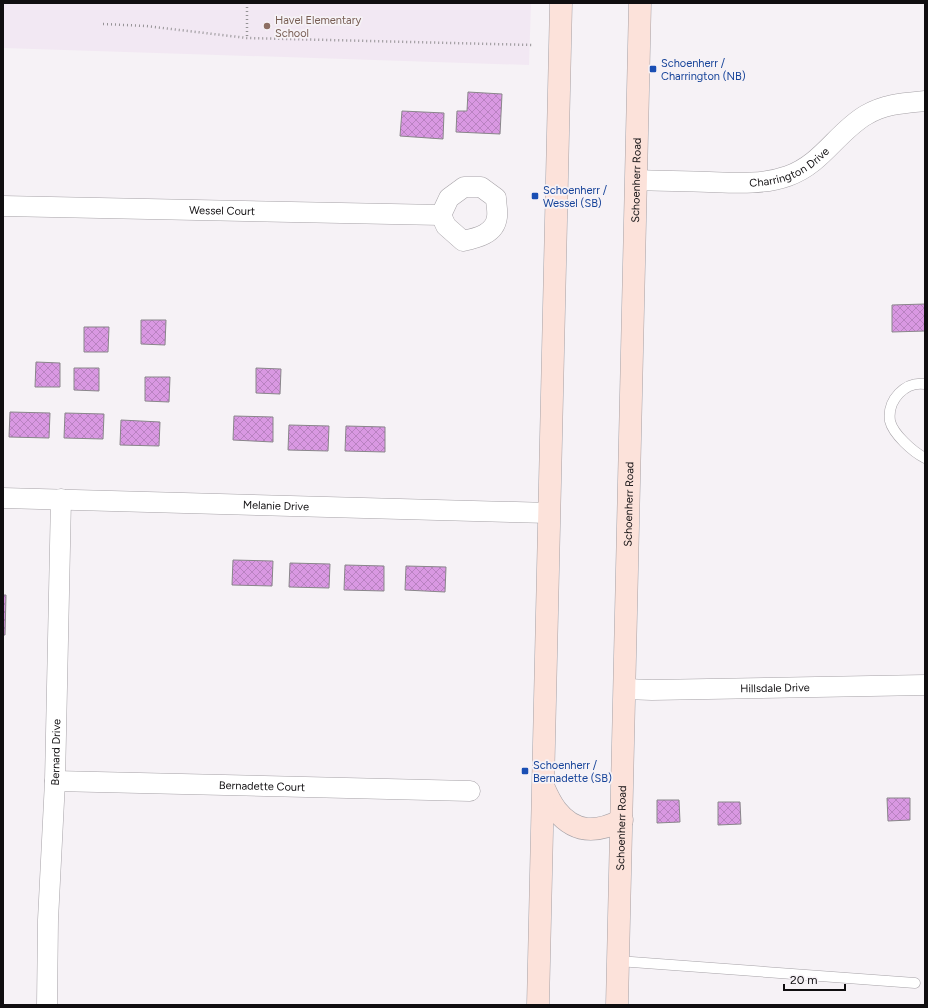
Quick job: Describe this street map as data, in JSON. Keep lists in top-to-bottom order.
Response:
{
  "streets": {
    "main road": ["Schoenherr Road"],
    "street": [
      "Charrington Drive",
      "Wessel Court",
      "Melanie Drive",
      "Hillsdale Drive",
      "Bernard Drive",
      "Bernadette Court"
    ]
  },
  "crossings": [
    ["Charrington Drive", "Schoenherr Road"],
    ["Schoenherr Road", "Hillsdale Drive"],
    ["Melanie Drive", "Bernard Drive"],
    ["Bernard Drive", "Bernadette Court"]
  ],
  "places": {
    "other": ["Havel Elementary School"],
    "transit": ["Schoenherr / Charrington (NB)", "Schoenherr / Wessel (SB)", "Schoenherr / Bernadette (SB)"]
  },
  "scale_bar": "20 m"
}
